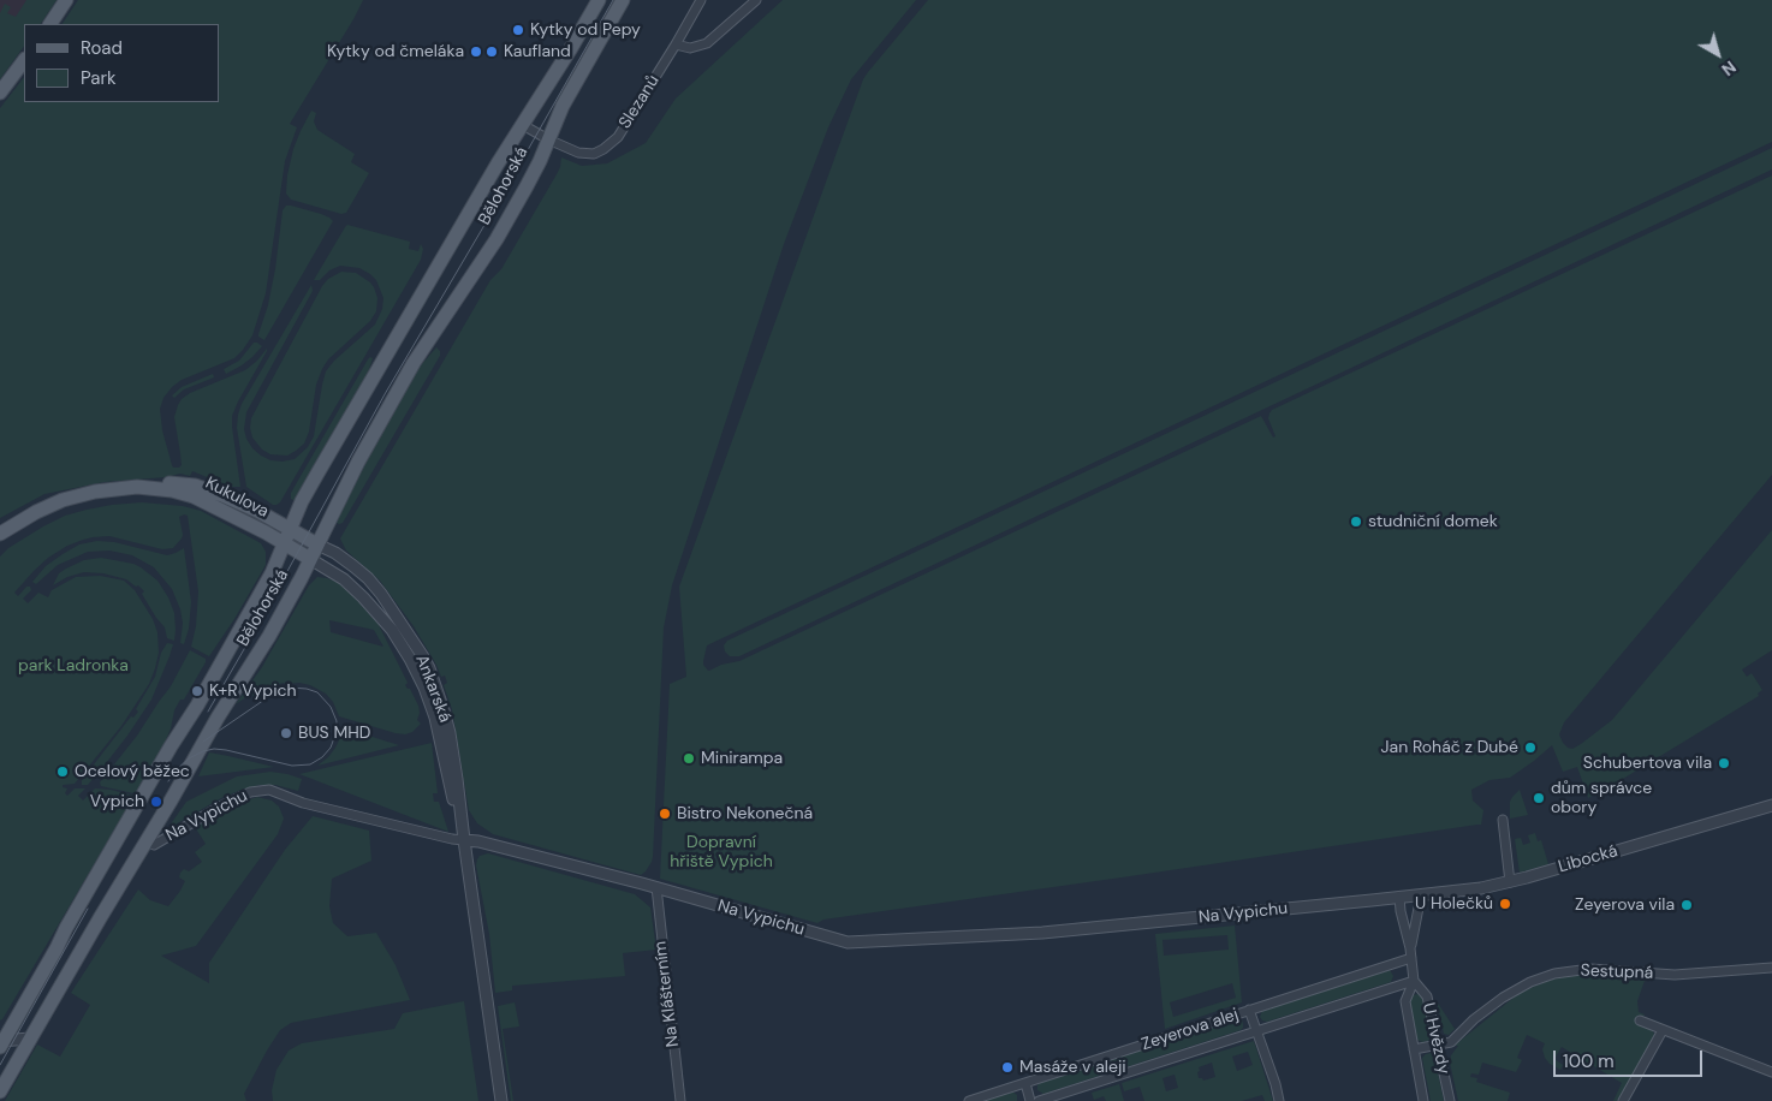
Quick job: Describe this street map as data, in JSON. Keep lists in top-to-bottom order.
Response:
{
  "streets": {
    "main road": ["Bělohorská", "Kukulova"],
    "street": [
      "Slezanů",
      "Ankarská",
      "Na Vypichu",
      "Libocká",
      "Sestupná",
      "Na Klášterním",
      "Zeyerova alej",
      "U Hvězdy"
    ]
  },
  "crossings": [
    ["Slezanů", "Bělohorská"],
    ["Bělohorská", "Kukulova"],
    ["Bělohorská", "Ankarská"],
    ["Bělohorská", "Na Vypichu"],
    ["Kukulova", "Ankarská"],
    ["Ankarská", "Na Vypichu"],
    ["Na Vypichu", "Libocká"],
    ["Na Vypichu", "Na Klášterním"],
    ["Na Vypichu", "U Hvězdy"],
    ["Libocká", "U Hvězdy"],
    ["Sestupná", "U Hvězdy"],
    ["Zeyerova alej", "U Hvězdy"]
  ],
  "parks": ["park Ladronka", "Dopravní hřiště Vypich"],
  "places": [
    "Kytky od Pepy",
    "Kytky od čmeláka",
    "Kaufland",
    "studniční domek",
    "K+R Vypich",
    "BUS MHD",
    "Jan Roháč z Dubé",
    "Minirampa",
    "Schubertova vila",
    "Ocelový běžec",
    "dům správce obory",
    "Vypich",
    "Bistro Nekonečná",
    "U Holečků",
    "Zeyerova vila",
    "Masáže v aleji"
  ],
  "legend": ["Road", "Park"],
  "scale_bar": "100 m",
  "north": "bottom right"
}
